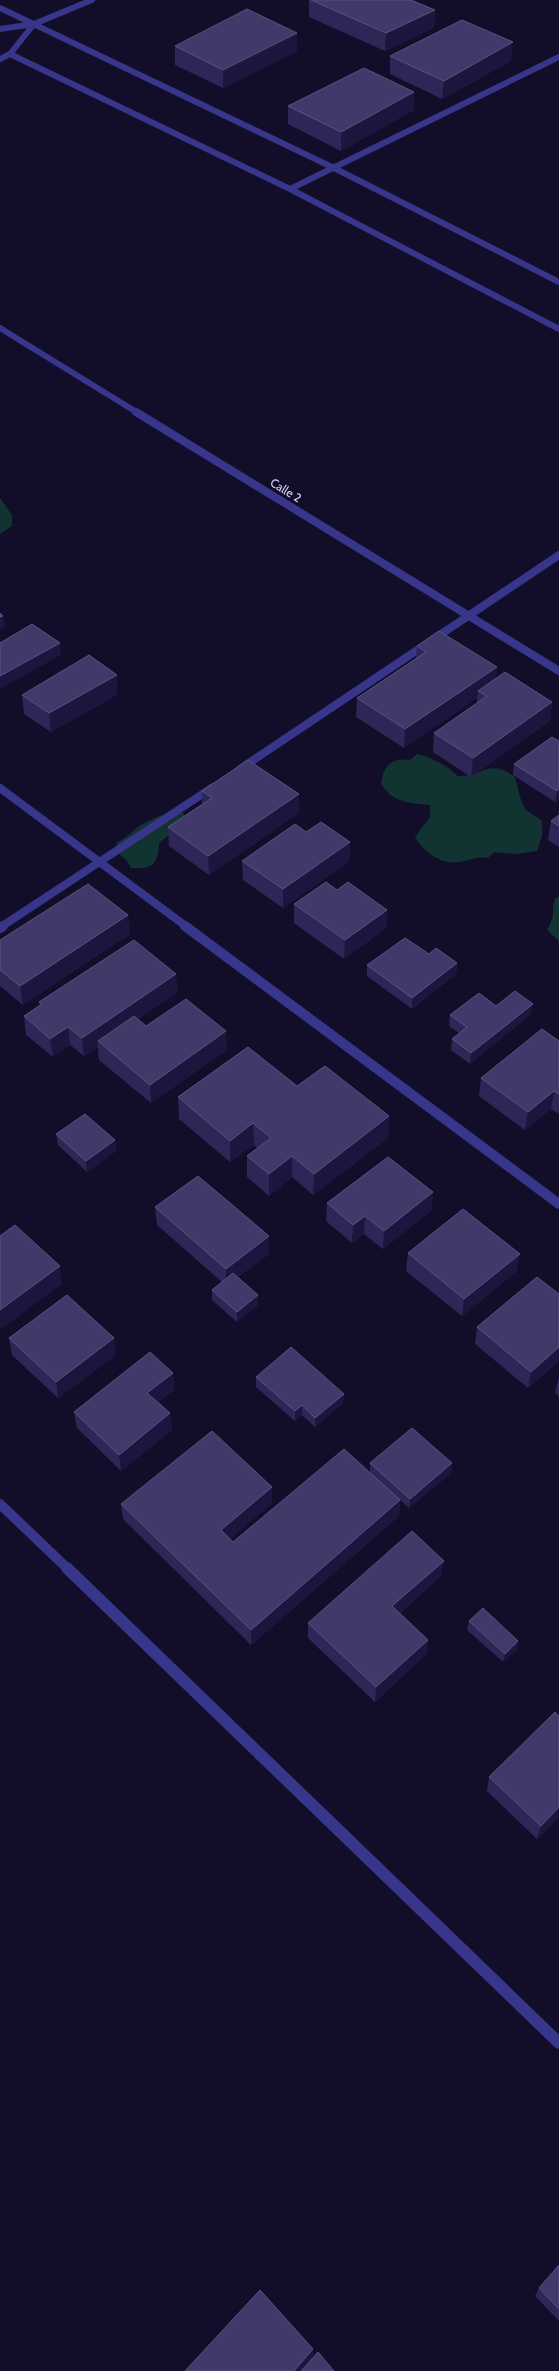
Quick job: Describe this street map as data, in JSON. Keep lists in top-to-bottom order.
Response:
{
  "streets": {
    "street": ["Calle 2"]
  }
}
